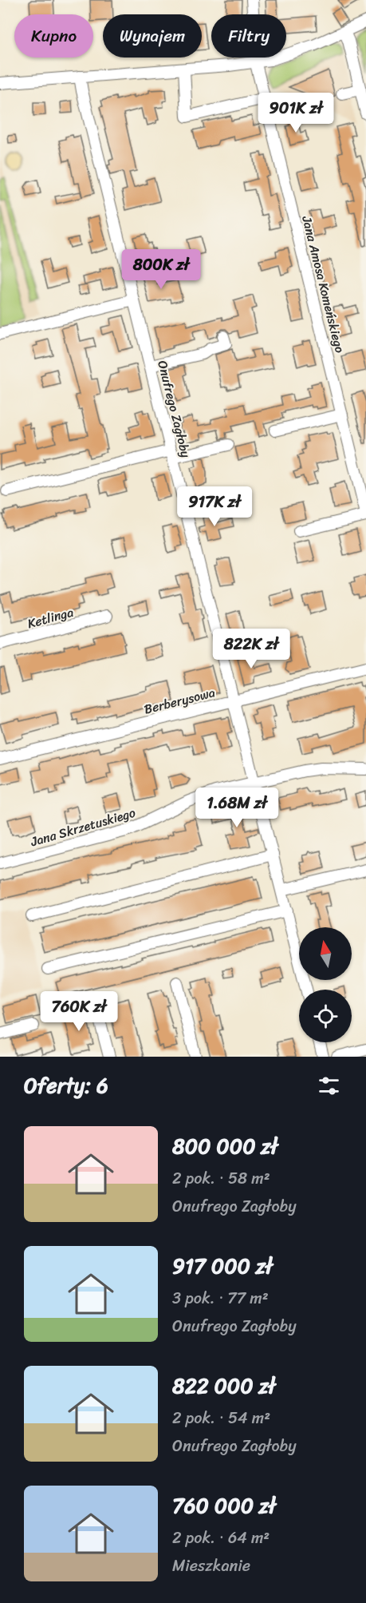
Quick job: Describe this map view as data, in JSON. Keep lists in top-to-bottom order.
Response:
{
  "streets": {
    "street": [
      "Jana Amosa Komeńskiego",
      "Onufrego Zagłoby",
      "Ketlinga",
      "Berberysowa",
      "Jana Skrzetuskiego"
    ]
  },
  "crossings": [
    ["Onufrego Zagłoby", "Berberysowa"],
    ["Onufrego Zagłoby", "Jana Skrzetuskiego"]
  ],
  "north": "top",
  "page": {
    "chip": ["Kupno", "Wynajem", "Filtry"],
    "price": [
      "901K zł",
      "800K zł",
      "917K zł",
      "822K zł",
      "1.68M zł",
      "760K zł"
    ],
    "heading": "Oferty: 6",
    "list": [
      {
        "name": "800 000 zł",
        "note": "2 pok. · 58 m² · Onufrego Zagłoby"
      },
      {
        "name": "917 000 zł",
        "note": "3 pok. · 77 m² · Onufrego Zagłoby"
      },
      {
        "name": "822 000 zł",
        "note": "2 pok. · 54 m² · Onufrego Zagłoby"
      },
      {
        "name": "760 000 zł",
        "note": "2 pok. · 64 m² · Mieszkanie"
      }
    ]
  }
}
